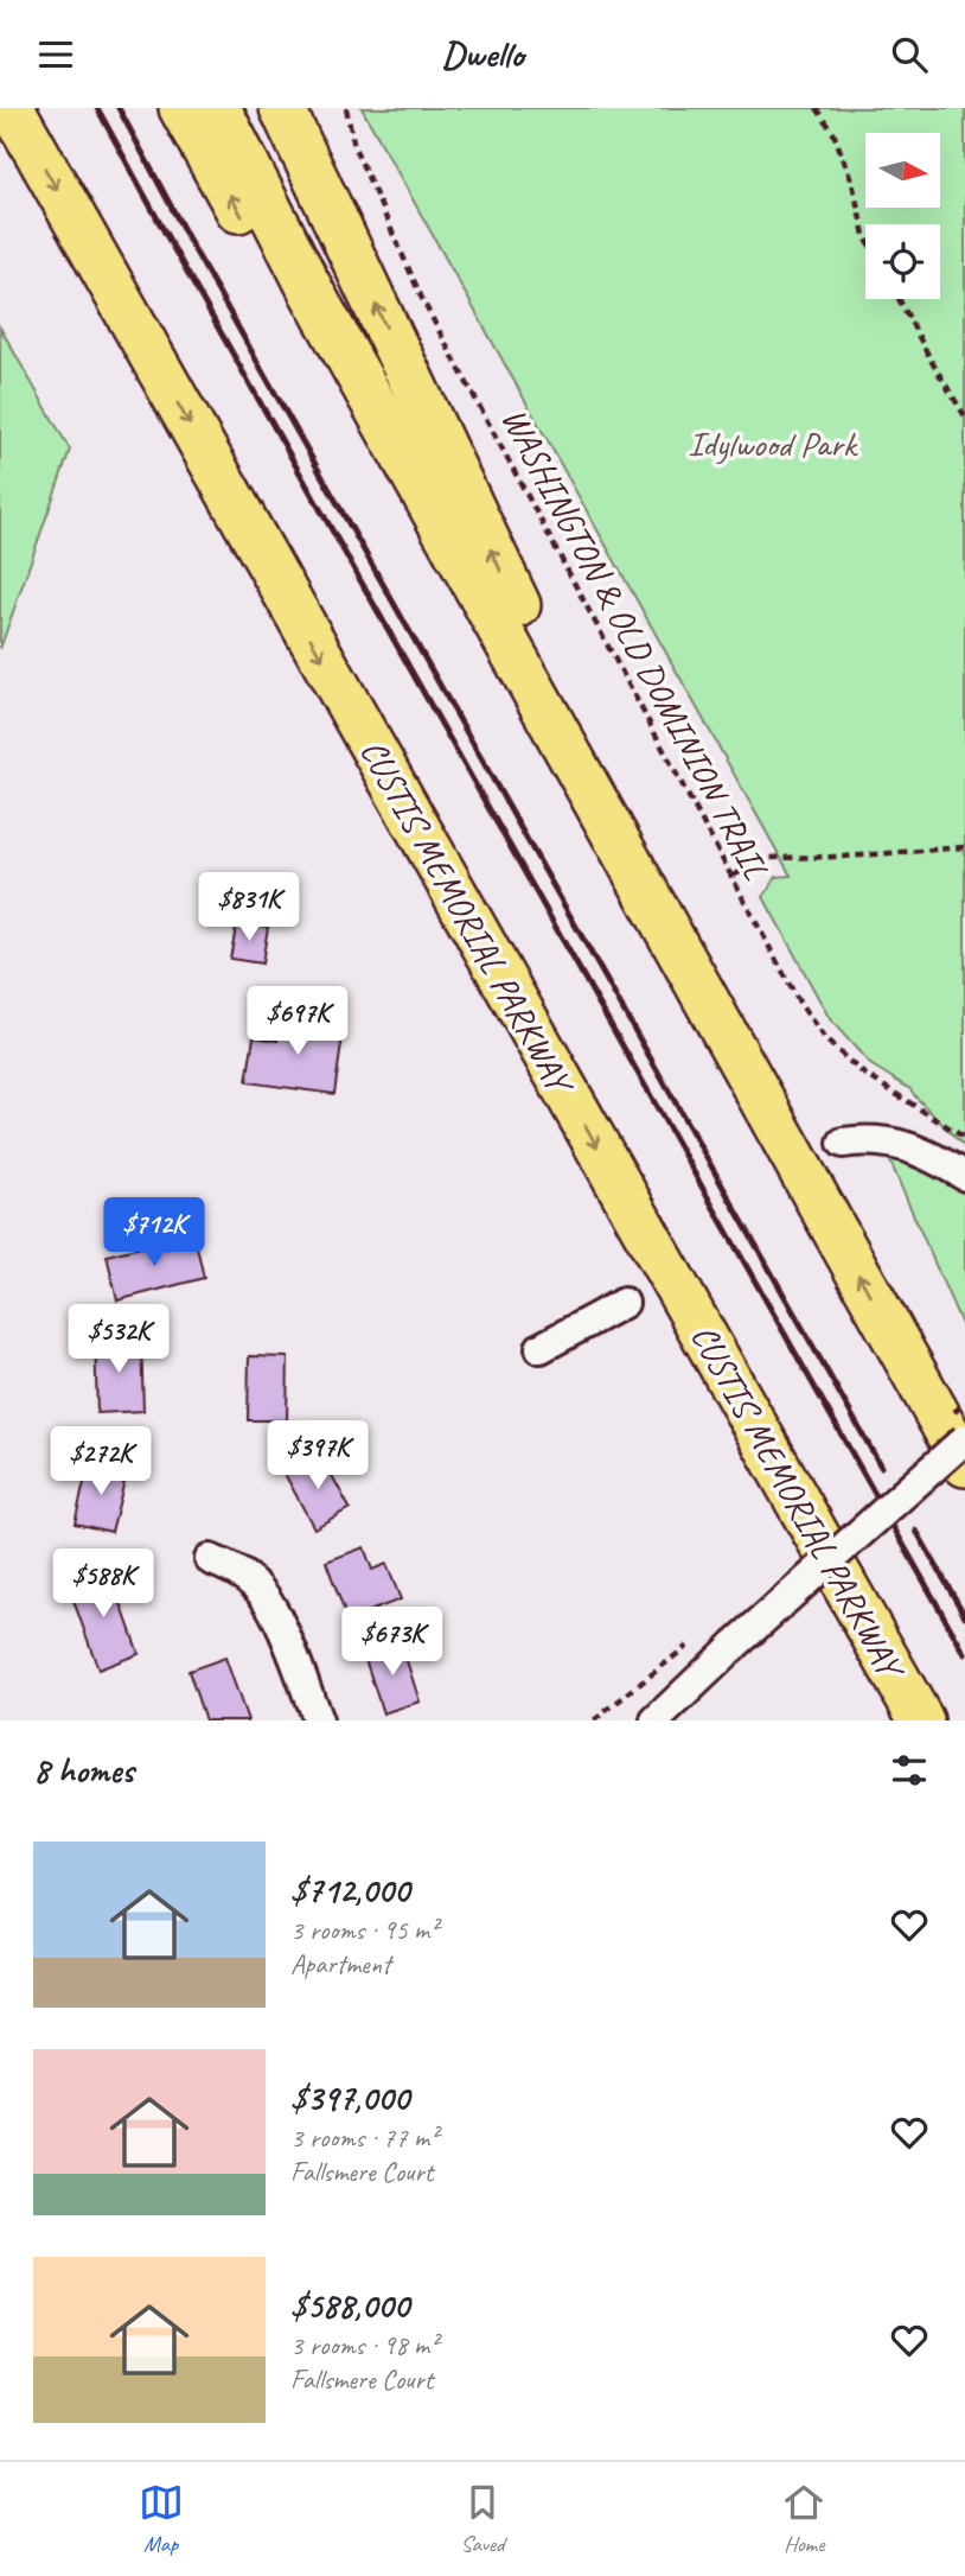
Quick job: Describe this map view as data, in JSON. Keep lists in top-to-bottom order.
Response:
{
  "streets": {
    "highway": ["CUSTIS MEMORIAL PARKWAY"],
    "path": ["WASHINGTON & OLD DOMINION TRAIL"]
  },
  "parks": ["Idylwood Park"],
  "north": "right",
  "page": {
    "header": "Dwello",
    "price": [
      "$831K",
      "$697K",
      "$712K",
      "$532K",
      "$397K",
      "$272K",
      "$588K",
      "$673K"
    ],
    "heading": "8 homes",
    "list": [
      {
        "name": "$712,000",
        "note": "3 rooms · 95 m² · Apartment"
      },
      {
        "name": "$397,000",
        "note": "3 rooms · 77 m² · Fallsmere Court"
      },
      {
        "name": "$588,000",
        "note": "3 rooms · 98 m² · Fallsmere Court"
      }
    ],
    "tabs": ["Map", "Saved", "Home"]
  }
}
